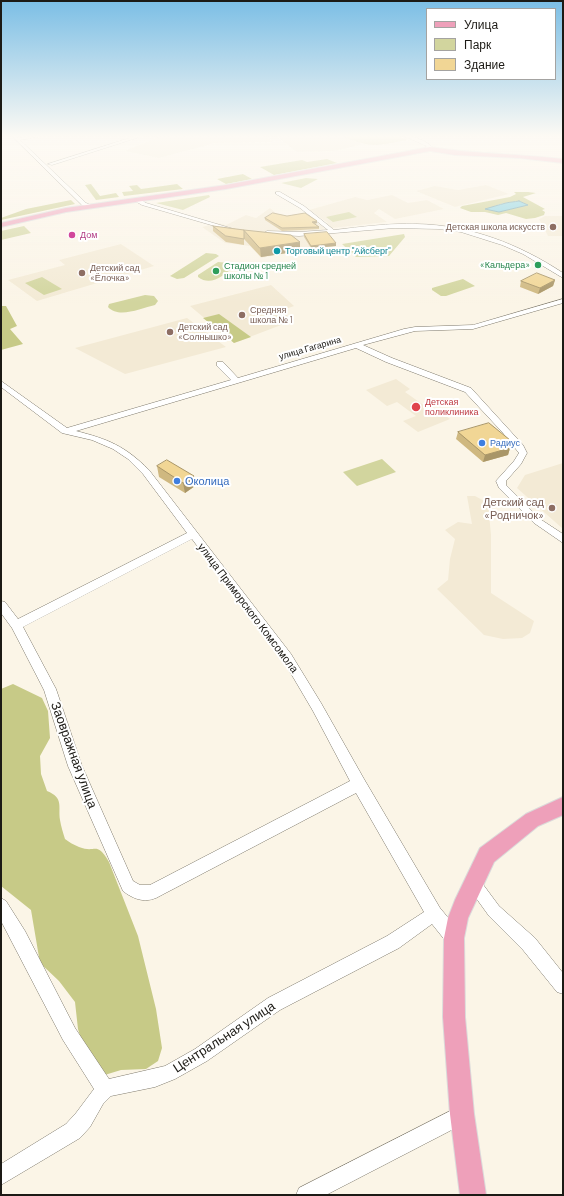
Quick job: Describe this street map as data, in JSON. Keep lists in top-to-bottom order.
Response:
{
  "streets": {
    "street": [
      "улица Гагарина",
      "улица Приморского Комсомола",
      "Заовражная улица",
      "Центральная улица"
    ]
  },
  "crossings": [
    ["улица Гагарина", "улица Приморского Комсомола"],
    ["улица Приморского Комсомола", "Заовражная улица"],
    ["улица Приморского Комсомола", "Центральная улица"]
  ],
  "places": [
    "Детская школа искусств",
    "Дом",
    "Торговый центр \"Айсберг\"",
    "«Кальдера»",
    "Стадион средней школы № 1",
    "Детский сад «Ёлочка»",
    "Средняя школа № 1",
    "Детский сад «Солнышко»",
    "Детская поликлиника",
    "Радиус",
    "Околица",
    "Детский сад «Родничок»"
  ],
  "legend": ["Улица", "Парк", "Здание"]
}
